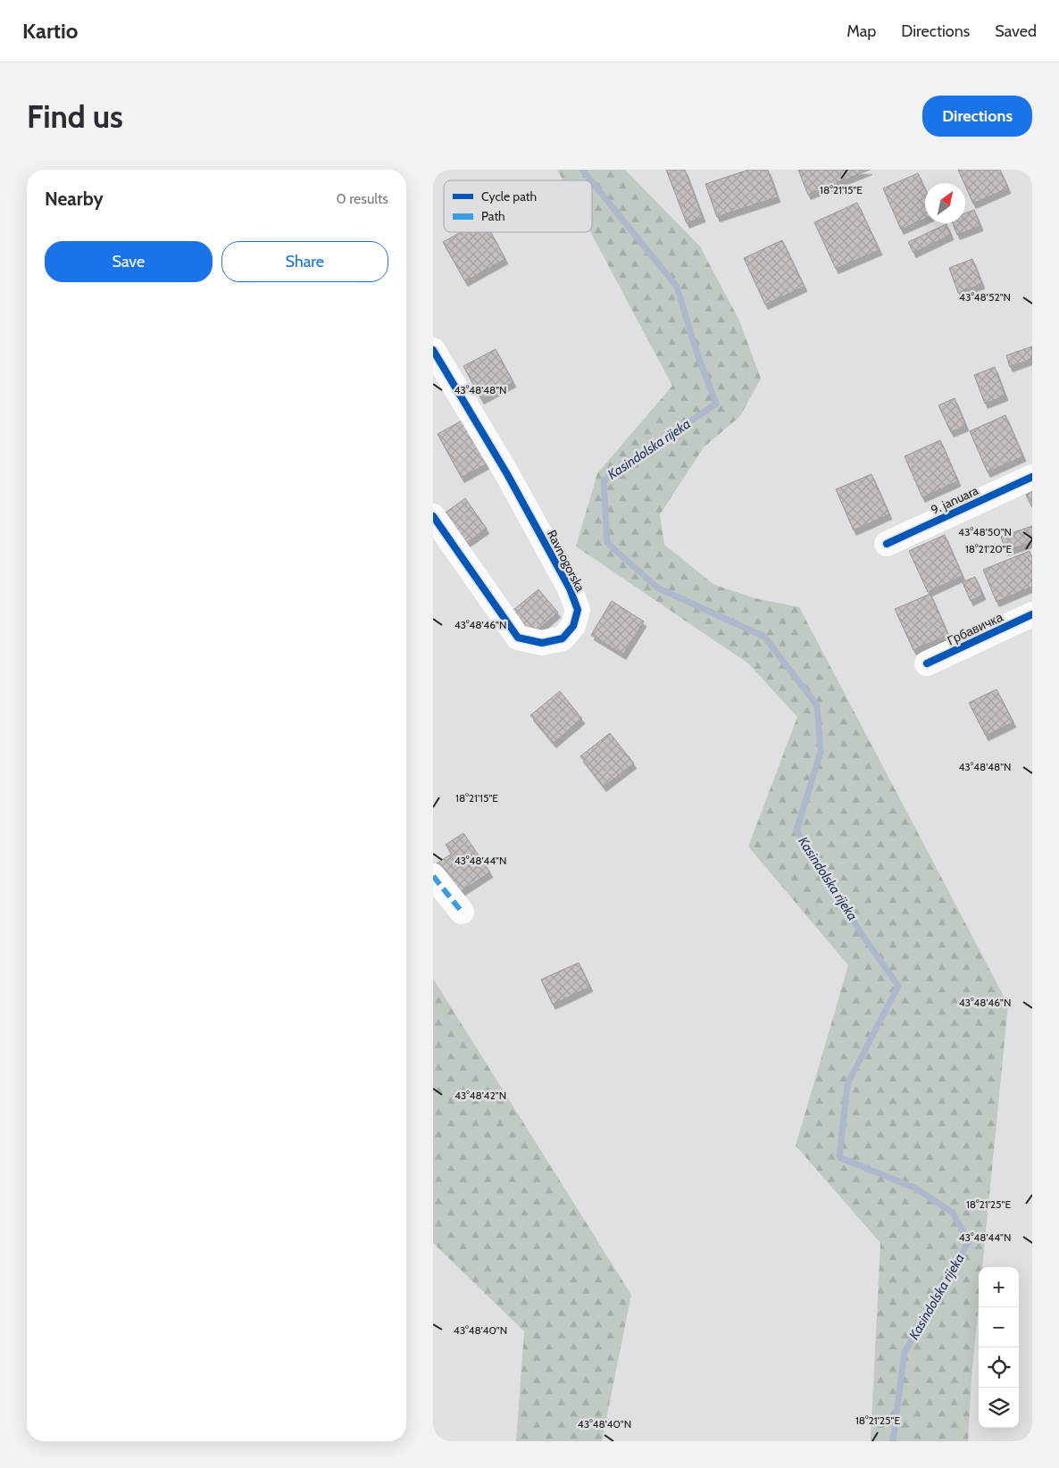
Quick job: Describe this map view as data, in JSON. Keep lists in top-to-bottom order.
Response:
{
  "streets": {
    "street": ["9. januara", "Ravnogorska", "Грбавичка"]
  },
  "water": ["Kasindolska rijeka"],
  "legend": ["Cycle path", "Path"],
  "north": "top right",
  "page": {
    "header": "Kartio",
    "nav": ["Map", "Directions", "Saved"],
    "buttons": [
      "Directions",
      ["Save", "Share"]
    ],
    "title": "Find us",
    "heading": ["Nearby", "0 results"],
    "map_buttons": ["+", "−"]
  },
  "coordinates": [
    "18°21'15\"E",
    "43°48'52\"N",
    "43°48'48\"N",
    "43°48'50\"N",
    "18°21'20\"E",
    "43°48'46\"N",
    "43°48'44\"N",
    "43°48'42\"N",
    "18°21'25\"E",
    "43°48'40\"N"
  ]
}
